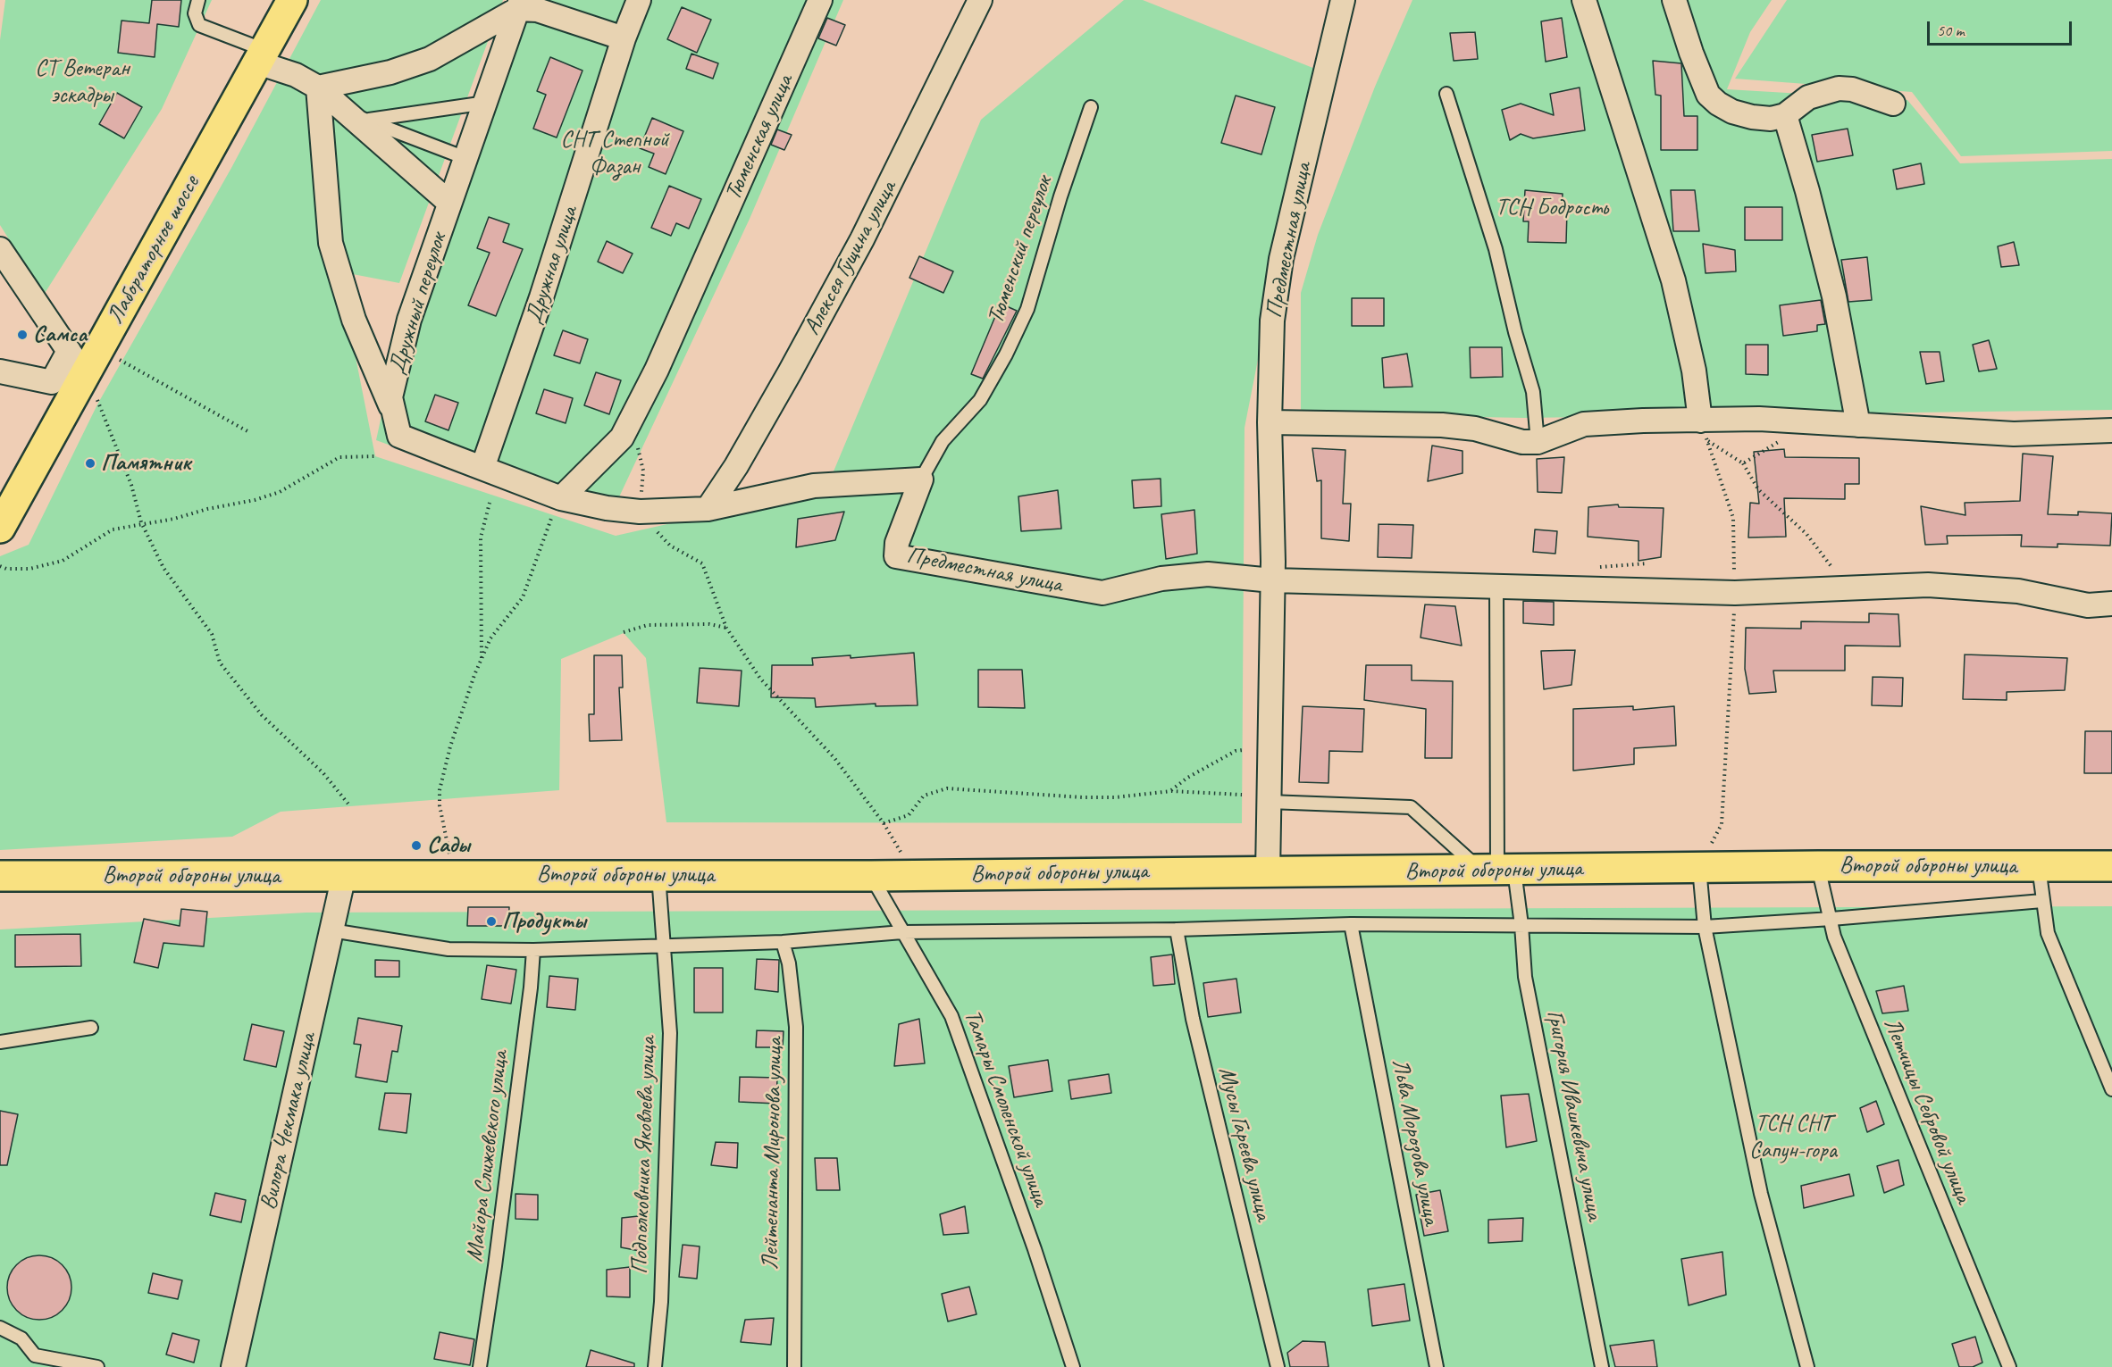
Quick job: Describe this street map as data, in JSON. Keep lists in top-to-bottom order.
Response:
{
  "streets": {
    "main road": ["Лабораторное шоссе", "Второй обороны улица"],
    "street": [
      "Тюменская улица",
      "Предместная улица",
      "Алексея Гущина улица",
      "Дружная улица",
      "Дружный переулок",
      "Вилора Чекмака улица"
    ],
    "lane": [
      "Тюменский переулок",
      "Тамары Смоленской улица",
      "Летчицы Себровой улица",
      "Григория Ивашкевича улица",
      "Льва Морозова улица",
      "Мусы Гареева улица",
      "Лейтенанта Миронова улица",
      "Подполковника Яковлева улица",
      "Майора Слижевского улица"
    ]
  },
  "crossings": [
    ["Тюменская улица", "Дружный переулок"],
    ["Предместная улица", "Тюменский переулок"],
    ["Предместная улица", "Второй обороны улица"],
    ["Дружная улица", "Дружный переулок"],
    ["Второй обороны улица", "Тамары Смоленской улица"],
    ["Второй обороны улица", "Летчицы Себровой улица"],
    ["Второй обороны улица", "Григория Ивашкевича улица"],
    ["Второй обороны улица", "Вилора Чекмака улица"],
    ["Второй обороны улица", "Подполковника Яковлева улица"]
  ],
  "parks": [
    "СТ Ветеран эскадры",
    "СНТ Степной Фазан",
    "ТСН Бодрость",
    "ТСН СНТ Сапун-гора"
  ],
  "places": [
    "Самса",
    "Памятник",
    "Сады",
    "Продукты"
  ],
  "scale_bar": "50 m"
}
